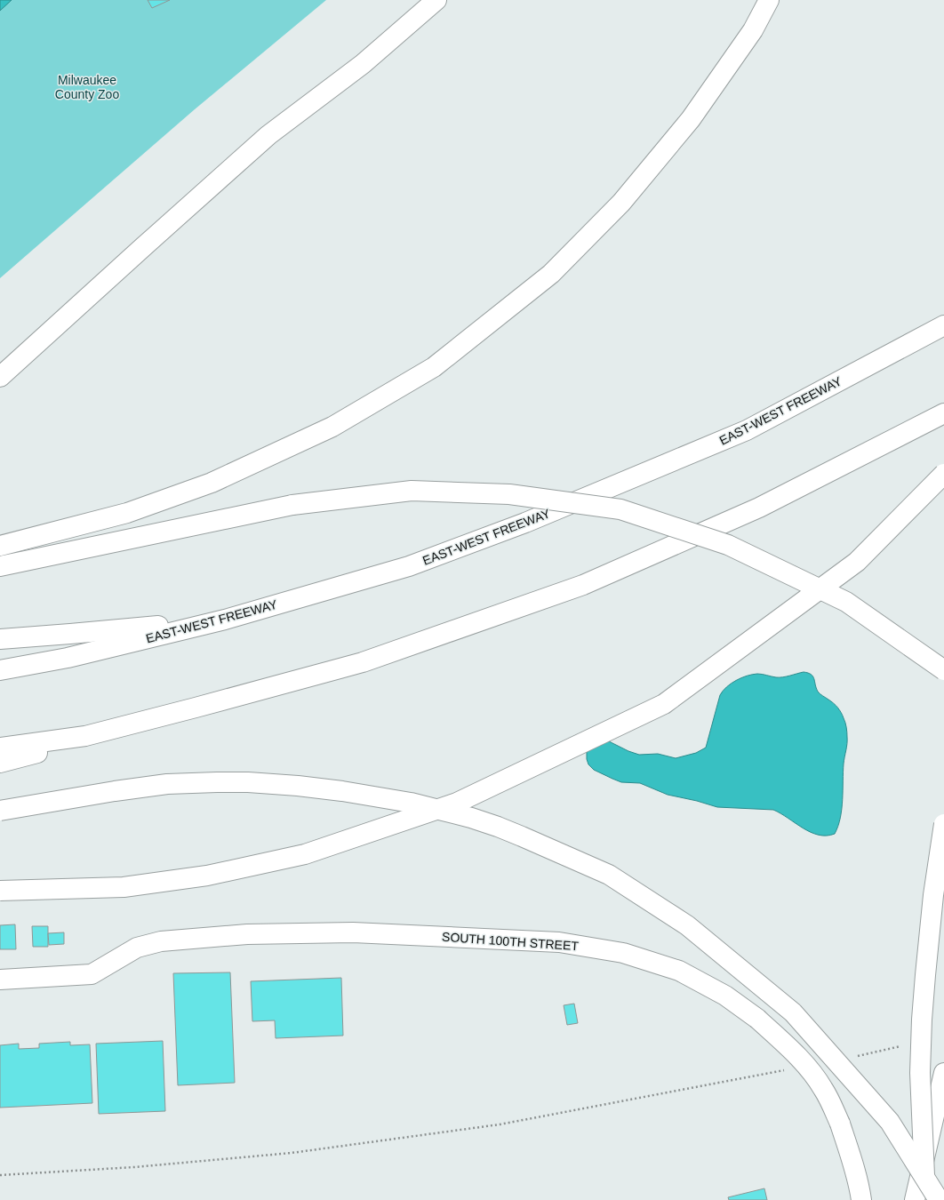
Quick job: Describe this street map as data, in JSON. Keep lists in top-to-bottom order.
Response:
{
  "streets": {
    "main road": ["EAST-WEST FREEWAY", "SOUTH 100TH STREET"]
  },
  "parks": ["Milwaukee County Zoo"]
}
